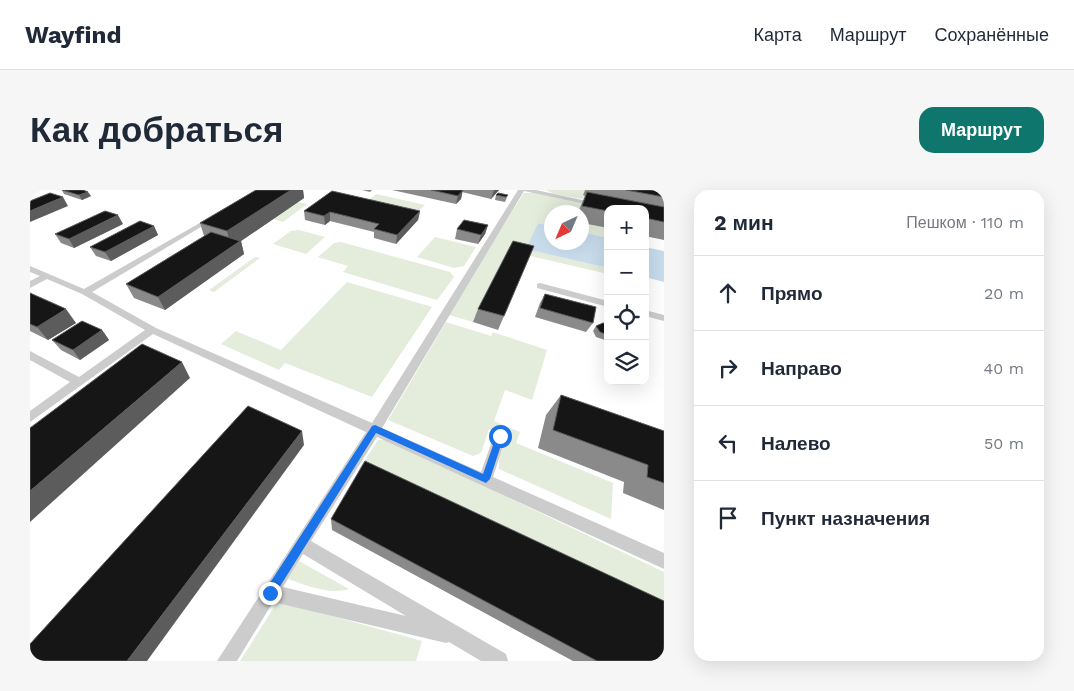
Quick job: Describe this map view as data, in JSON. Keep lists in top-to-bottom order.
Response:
{
  "north": "bottom left",
  "page": {
    "header": "Wayfind",
    "nav": ["Карта", "Маршрут", "Сохранённые"],
    "buttons": "Маршрут",
    "title": "Как добраться",
    "heading": ["2 мин", "Пешком · 110 m"],
    "map_buttons": ["+", "−"],
    "list": [
      ["Прямо", "20 m"],
      ["Направо", "40 m"],
      ["Налево", "50 m"],
      "Пункт назначения"
    ]
  }
}
